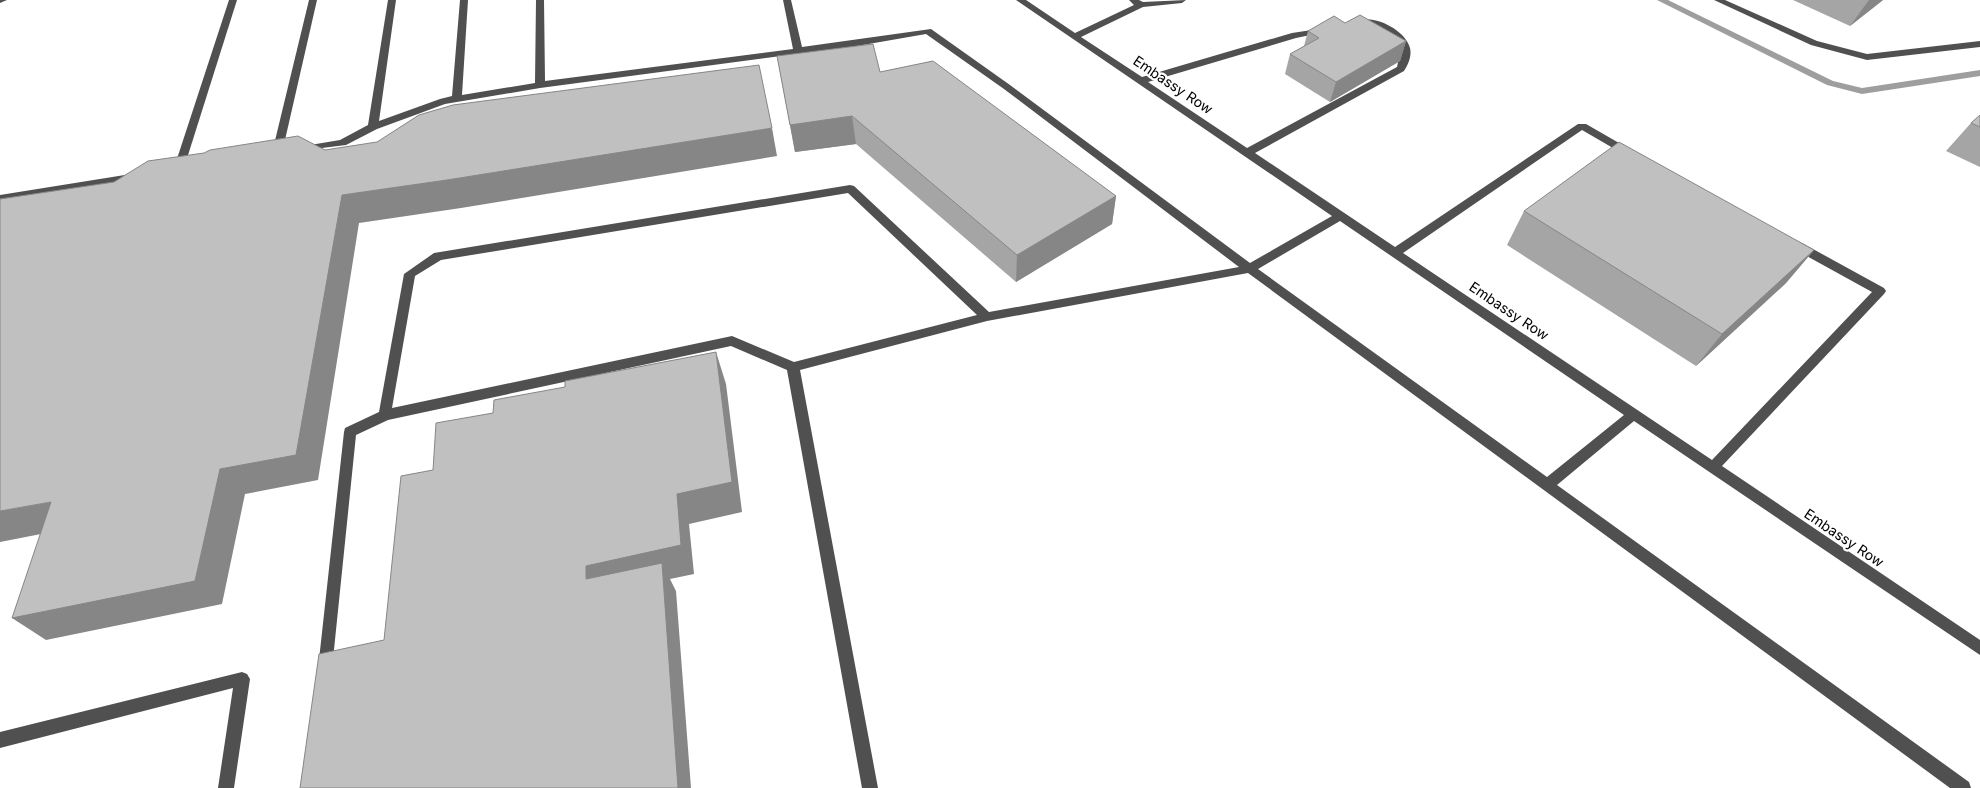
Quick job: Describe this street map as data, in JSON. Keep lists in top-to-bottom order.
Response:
{
  "streets": {
    "street": ["Embassy Row"]
  }
}
